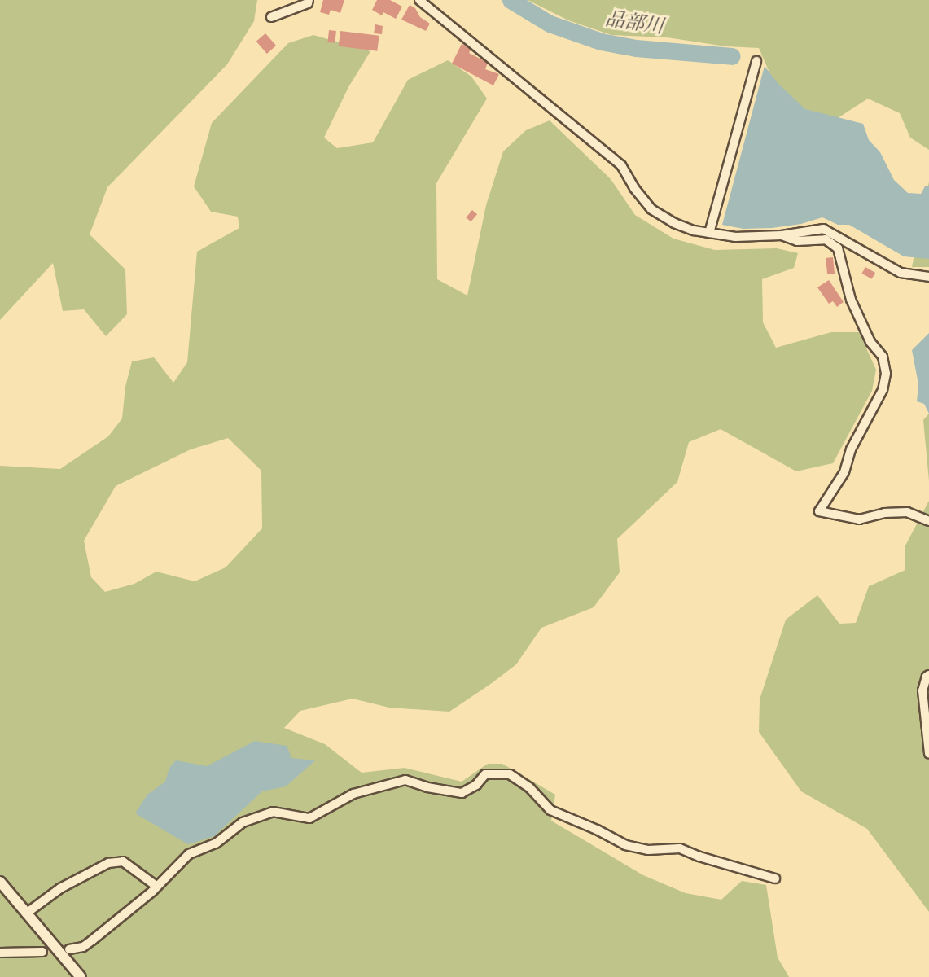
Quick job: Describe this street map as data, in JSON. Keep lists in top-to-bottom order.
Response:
{
  "water": ["品部川"]
}
